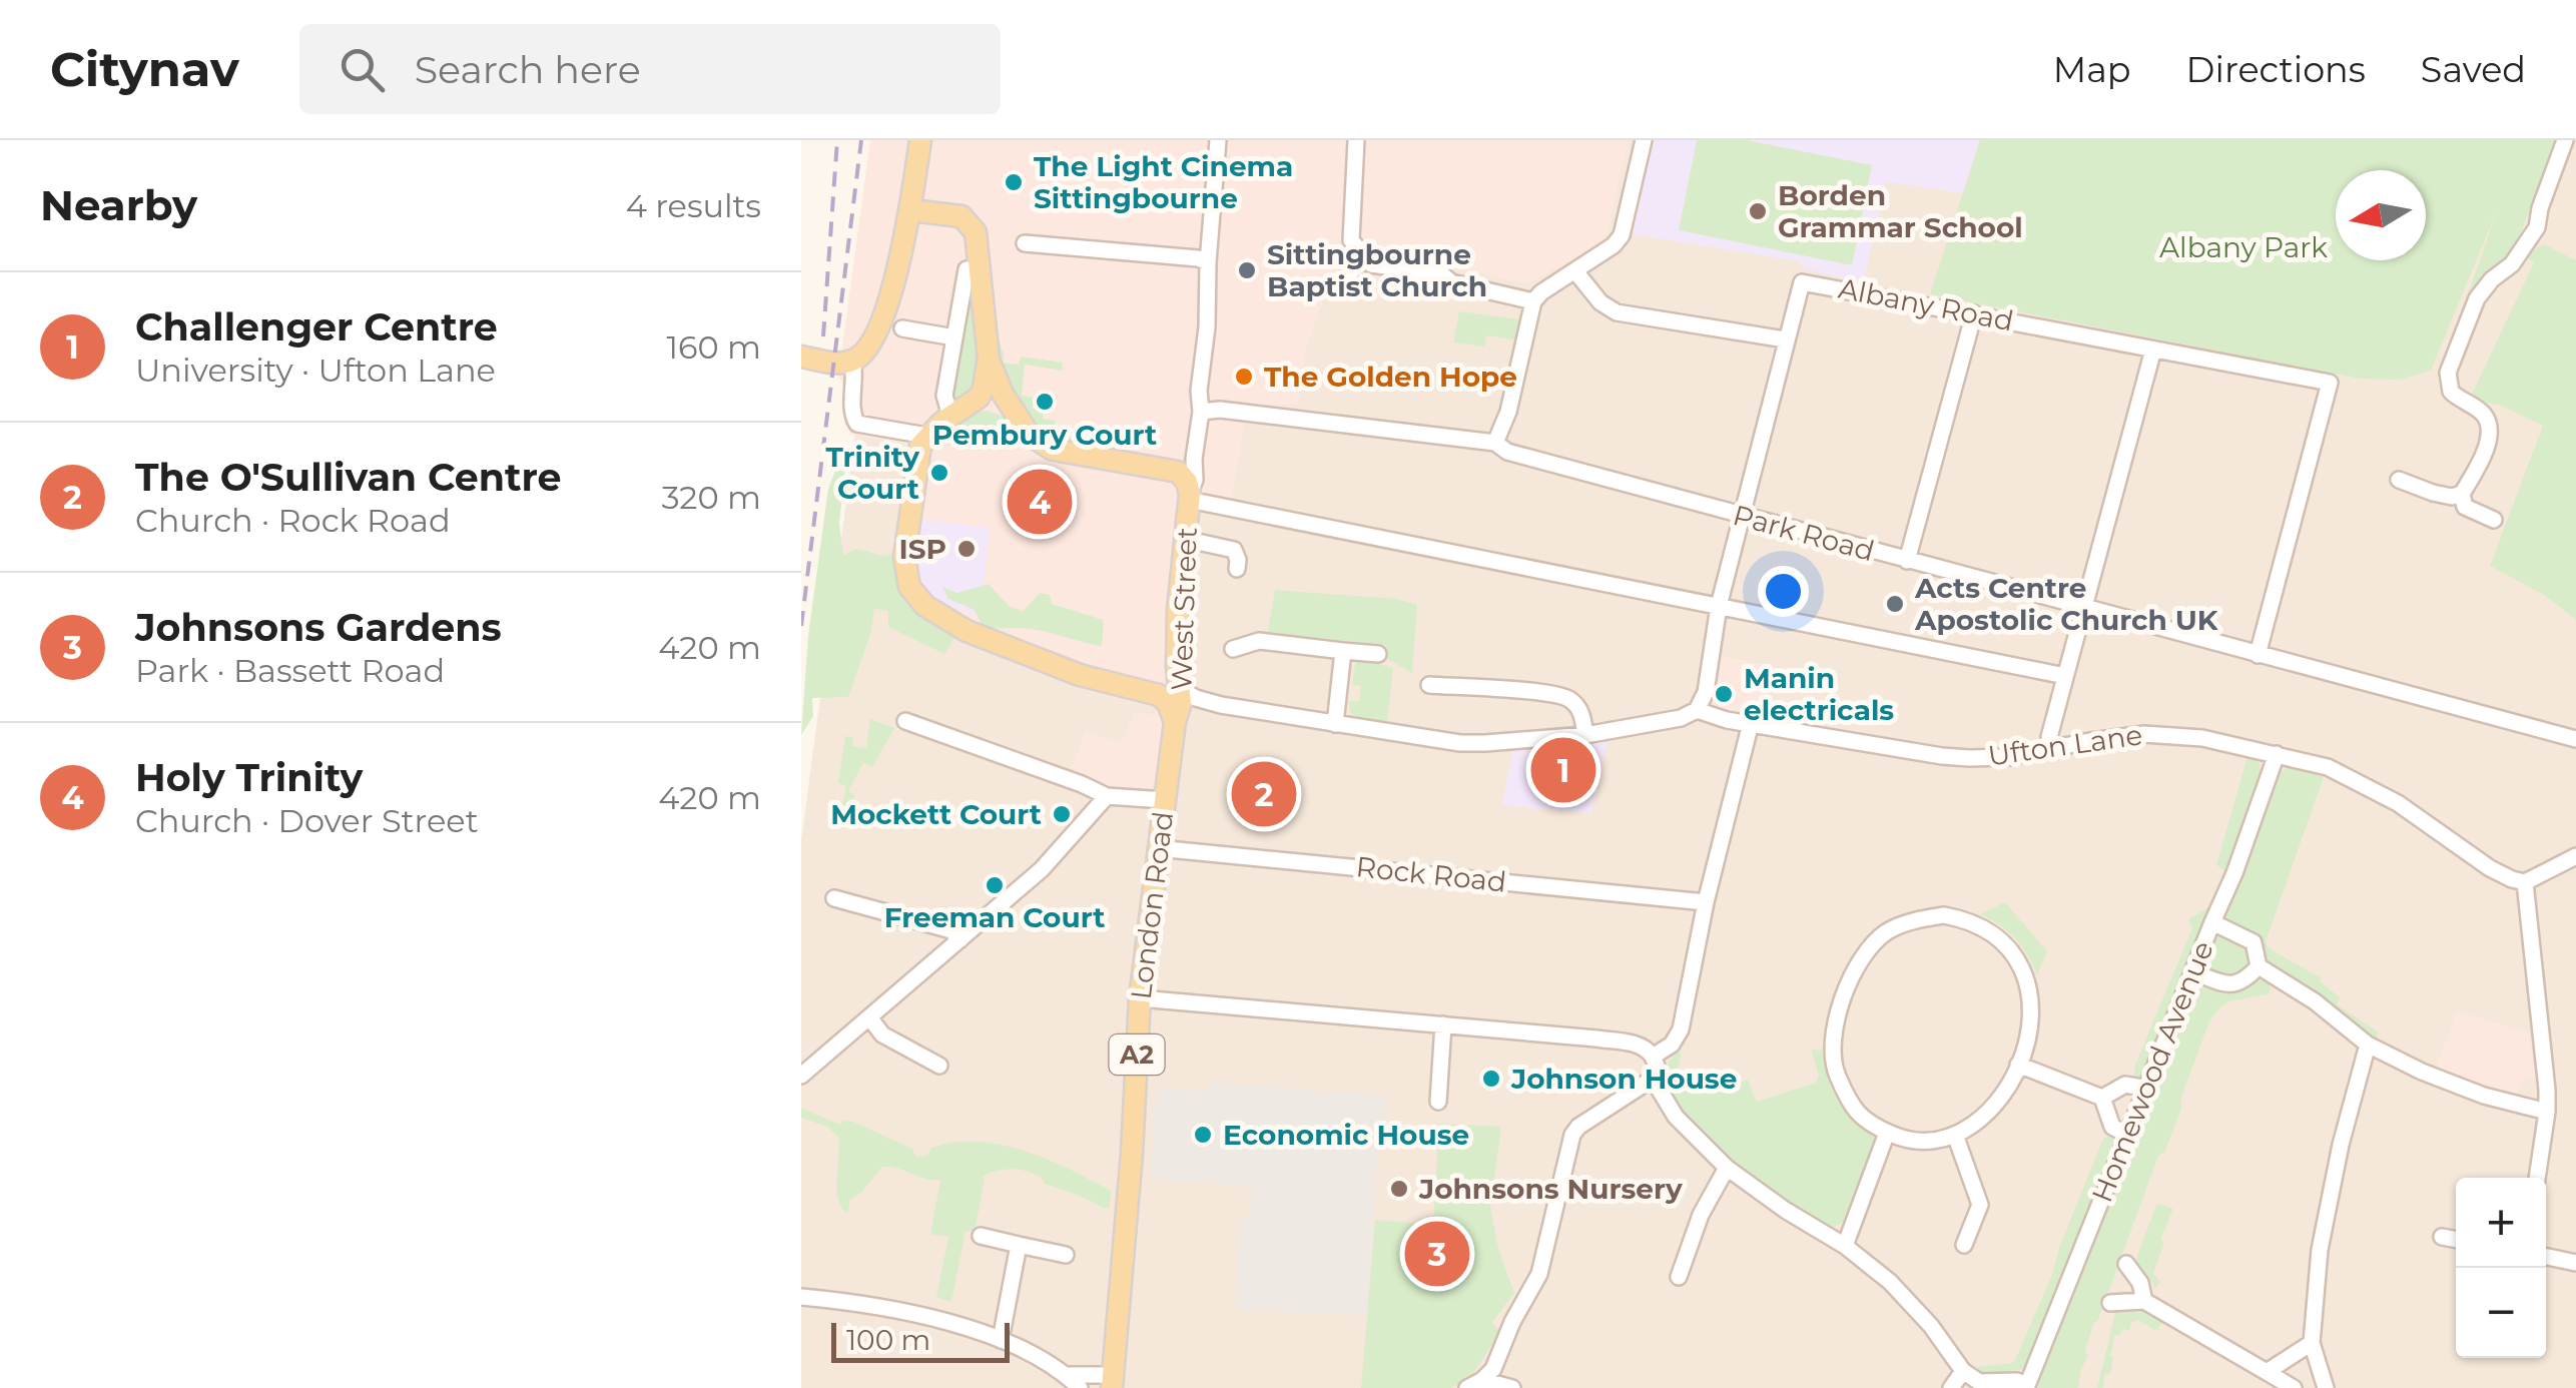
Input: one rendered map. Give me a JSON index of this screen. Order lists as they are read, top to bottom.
{
  "streets": {
    "main road": ["West Street", "London Road", "A2"],
    "street": [
      "Albany Road",
      "Park Road",
      "Ufton Lane",
      "Rock Road",
      "Homewood Avenue"
    ]
  },
  "crossings": [
    ["Albany Road", "Park Road"],
    ["West Street", "Ufton Lane"],
    ["West Street", "London Road"],
    ["Ufton Lane", "Homewood Avenue"],
    ["Rock Road", "London Road"]
  ],
  "parks": ["Albany Park"],
  "places": [
    "The Light Cinema Sittingbourne",
    "Borden Grammar School",
    "Sittingbourne Baptist Church",
    "The Golden Hope",
    "Pembury Court",
    "Trinity Court",
    "ISP",
    "Acts Centre Apostolic Church UK",
    "Manin electricals",
    "Mockett Court",
    "Freeman Court",
    "Johnson House",
    "Economic House",
    "Johnsons Nursery"
  ],
  "scale_bar": "100 m",
  "north": "left",
  "page": {
    "header": "Citynav",
    "search": "Search here",
    "nav": ["Map", "Directions", "Saved"],
    "heading": ["Nearby", "4 results"],
    "list": [
      {
        "mark": "1",
        "name": "Challenger Centre",
        "note": "University · Ufton Lane",
        "value": "160 m"
      },
      {
        "mark": "2",
        "name": "The O'Sullivan Centre",
        "note": "Church · Rock Road",
        "value": "320 m"
      },
      {
        "mark": "3",
        "name": "Johnsons Gardens",
        "note": "Park · Bassett Road",
        "value": "420 m"
      },
      {
        "mark": "4",
        "name": "Holy Trinity",
        "note": "Church · Dover Street",
        "value": "420 m"
      }
    ],
    "pins": [
      "4",
      "1",
      "2",
      "3"
    ],
    "map_buttons": ["+", "−"],
    "scale": "100 m"
  }
}
